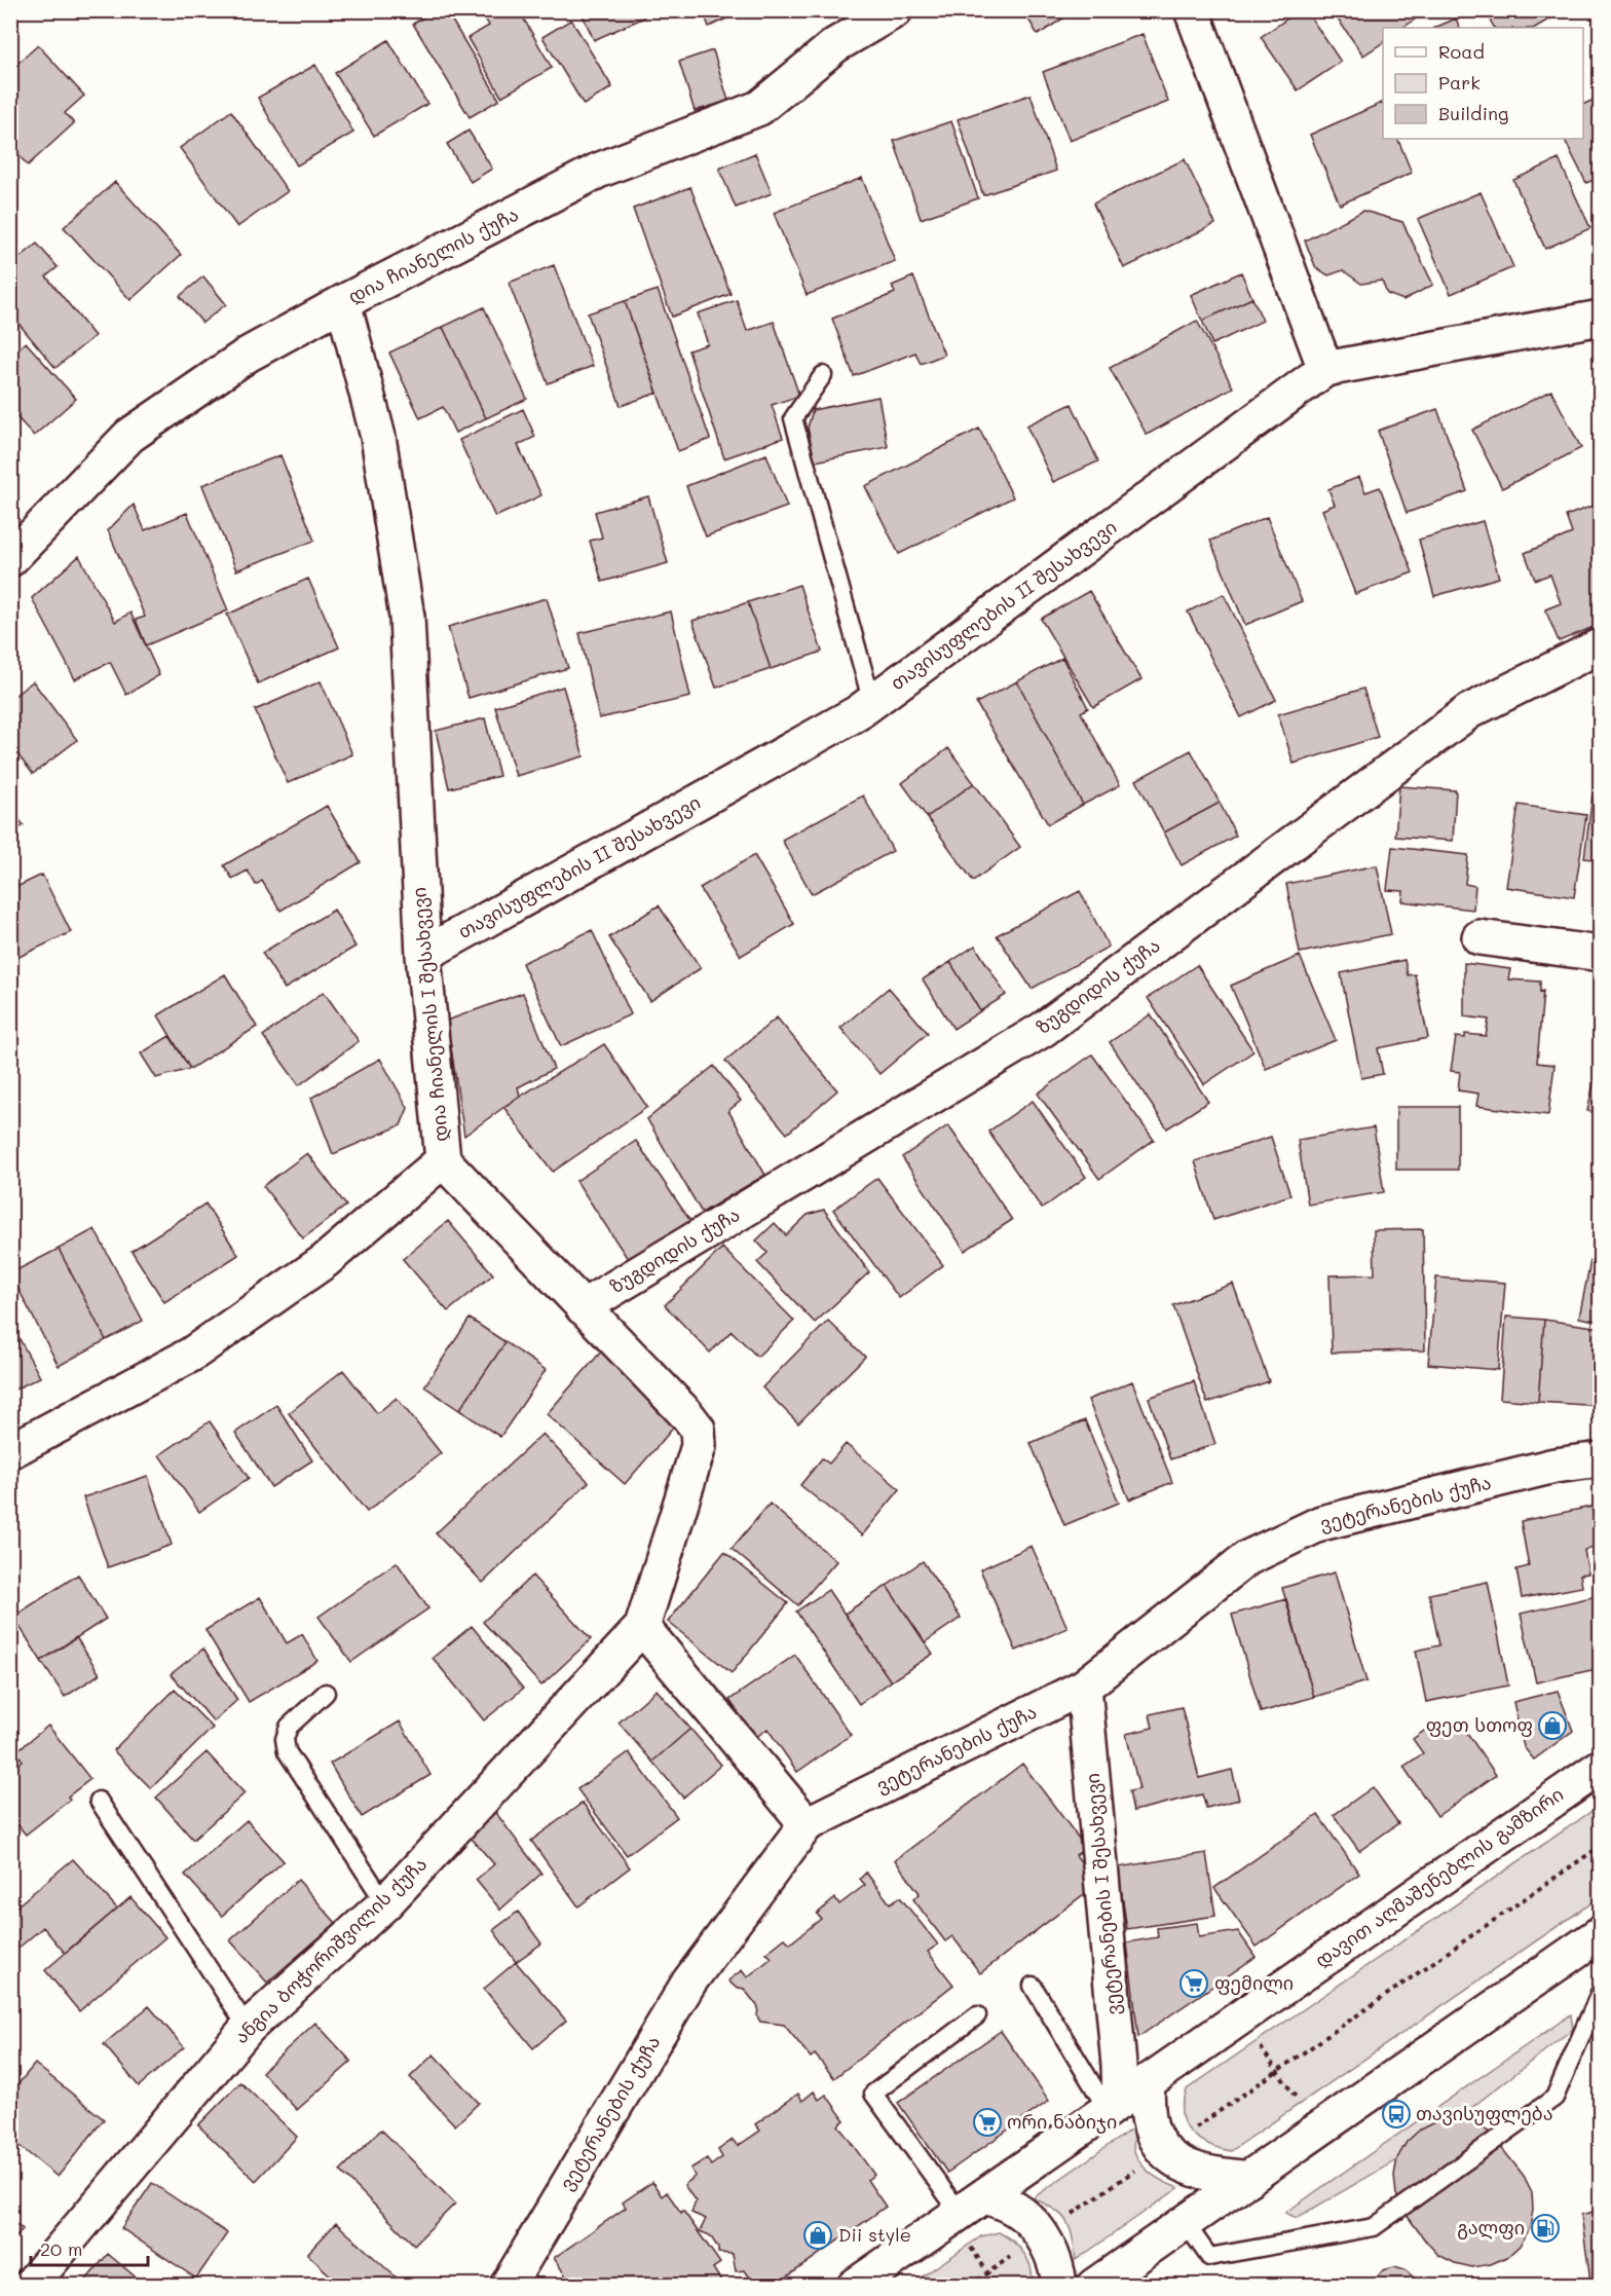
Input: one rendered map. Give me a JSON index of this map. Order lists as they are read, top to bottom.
{
  "streets": {
    "street": [
      "დია ჩიანელის ქუჩა",
      "თავისუფლების II შესახვევი",
      "ზუგდიდის ქუჩა",
      "დია ჩიანელის I შესახვევი",
      "ვეტერანების ქუჩა",
      "დავით აღმაშენებლის გამზირი",
      "ვეტერანების I შესახვევი",
      "ანგია ბოჭორიშვილის ქუჩა"
    ]
  },
  "crossings": [
    ["დია ჩიანელის ქუჩა", "დია ჩიანელის I შესახვევი"],
    ["თავისუფლების II შესახვევი", "დია ჩიანელის I შესახვევი"],
    ["ზუგდიდის ქუჩა", "დია ჩიანელის I შესახვევი"],
    ["დია ჩიანელის I შესახვევი", "ანგია ბოჭორიშვილის ქუჩა"],
    ["ვეტერანების ქუჩა", "ვეტერანების I შესახვევი"],
    ["დავით აღმაშენებლის გამზირი", "ვეტერანების I შესახვევი"]
  ],
  "places": {
    "shop": ["ფეთ სთოფ", "Dii style"],
    "supermarket": ["ფემილი", "ორი ნაბიჯი"],
    "bus stop": ["თავისუფლება"],
    "fuel station": ["გალფი"]
  },
  "legend": ["Road", "Park", "Building"],
  "scale_bar": "20 m"
}
